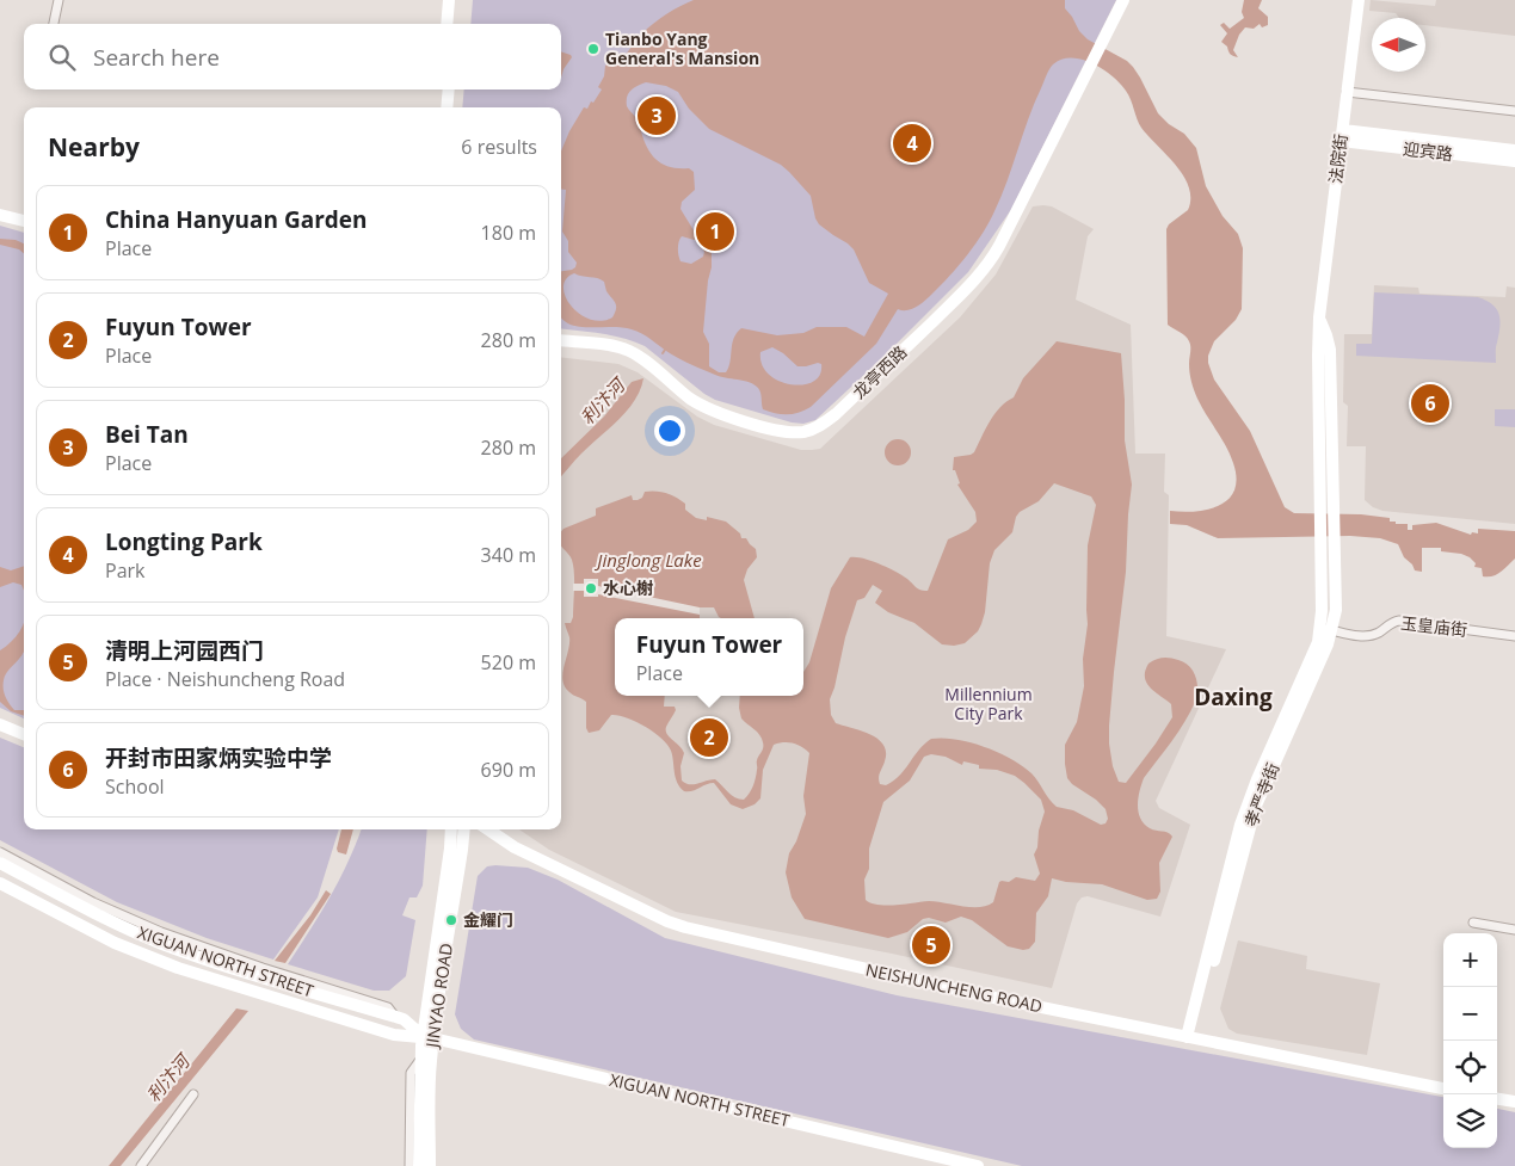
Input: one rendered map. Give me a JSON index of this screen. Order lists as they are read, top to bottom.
{
  "streets": {
    "street": [
      "迎宾路",
      "法院街",
      "龙亭西路",
      "玉皇庙街",
      "孝严寺街",
      "XIGUAN NORTH STREET",
      "NEISHUNCHENG ROAD",
      "JINYAO ROAD"
    ]
  },
  "crossings": [
    ["迎宾路", "法院街"],
    ["法院街", "孝严寺街"],
    ["玉皇庙街", "孝严寺街"],
    ["孝严寺街", "NEISHUNCHENG ROAD"],
    ["XIGUAN NORTH STREET", "JINYAO ROAD"]
  ],
  "districts": ["Daxing"],
  "water": ["利汴河", "Jinglong Lake"],
  "parks": ["Millennium City Park"],
  "places": ["Tianbo Yang General's Mansion", "水心榭", "金耀门"],
  "north": "left",
  "page": {
    "search": "Search here",
    "pins": [
      "3",
      "4",
      "1",
      "6",
      "2",
      "5"
    ],
    "heading": ["Nearby", "6 results"],
    "list": [
      {
        "mark": "1",
        "name": "China Hanyuan Garden",
        "note": "Place",
        "value": "180 m"
      },
      {
        "mark": "2",
        "name": "Fuyun Tower",
        "note": "Place",
        "value": "280 m"
      },
      {
        "mark": "3",
        "name": "Bei Tan",
        "note": "Place",
        "value": "280 m"
      },
      {
        "mark": "4",
        "name": "Longting Park",
        "note": "Park",
        "value": "340 m"
      },
      {
        "mark": "5",
        "name": "清明上河园西门",
        "note": "Place · Neishuncheng Road",
        "value": "520 m"
      },
      {
        "mark": "6",
        "name": "开封市田家炳实验中学",
        "note": "School",
        "value": "690 m"
      }
    ],
    "popup": ["Fuyun Tower", "Place"],
    "map_buttons": ["+", "−"]
  }
}
